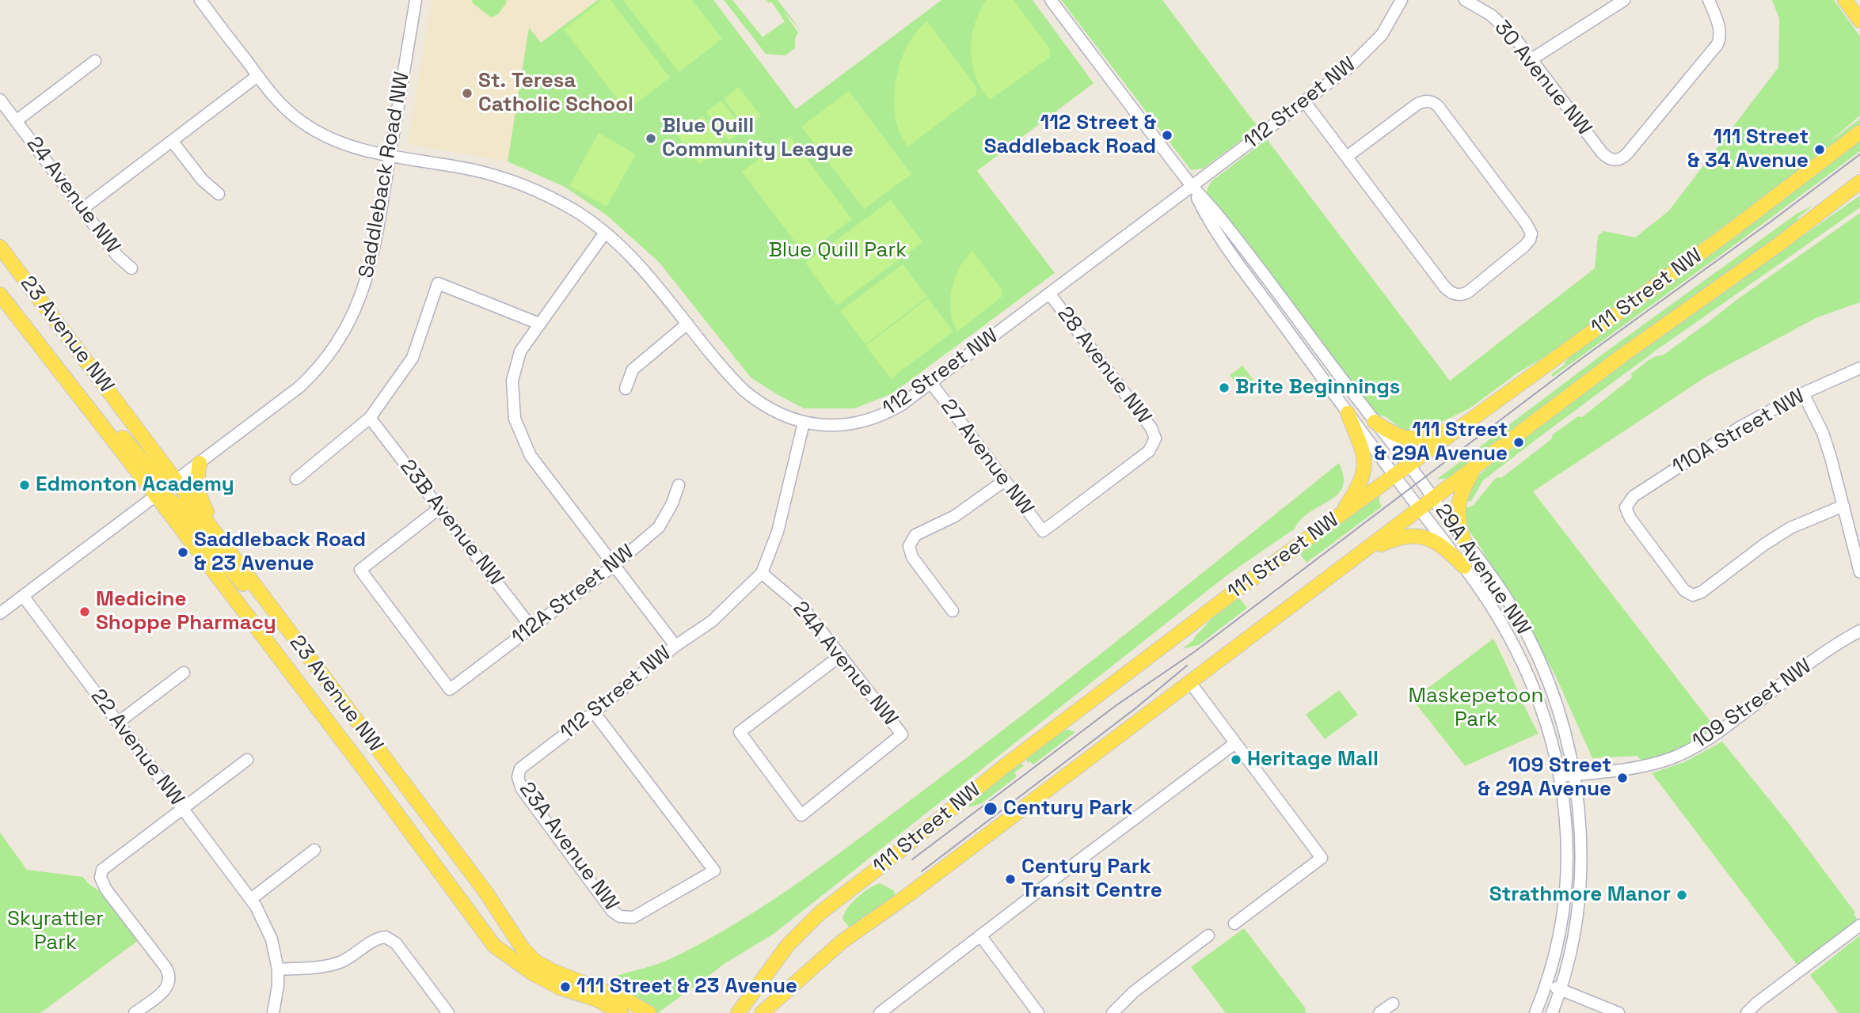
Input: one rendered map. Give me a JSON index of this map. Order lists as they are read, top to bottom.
{
  "streets": {
    "main road": ["111 Street NW", "23 Avenue NW"],
    "street": [
      "30 Avenue NW",
      "112 Street NW",
      "Saddleback Road NW",
      "24 Avenue NW",
      "28 Avenue NW",
      "110A Street NW",
      "27 Avenue NW",
      "23B Avenue NW",
      "29A Avenue NW",
      "112A Street NW",
      "24A Avenue NW",
      "109 Street NW",
      "22 Avenue NW",
      "23A Avenue NW"
    ]
  },
  "crossings": [
    ["112 Street NW", "28 Avenue NW"],
    ["112 Street NW", "27 Avenue NW"],
    ["112 Street NW", "24A Avenue NW"],
    ["112 Street NW", "23A Avenue NW"],
    ["Saddleback Road NW", "23 Avenue NW"],
    ["Saddleback Road NW", "22 Avenue NW"],
    ["111 Street NW", "29A Avenue NW"],
    ["28 Avenue NW", "27 Avenue NW"],
    ["23B Avenue NW", "112A Street NW"],
    ["29A Avenue NW", "109 Street NW"]
  ],
  "parks": ["Blue Quill Park", "Maskepetoon Park", "Skyrattler Park"],
  "places": [
    "St. Teresa Catholic School",
    "112 Street & Saddleback Road",
    "Blue Quill Community League",
    "111 Street & 34 Avenue",
    "Brite Beginnings",
    "111 Street & 29A Avenue",
    "Edmonton Academy",
    "Saddleback Road & 23 Avenue",
    "Medicine Shoppe Pharmacy",
    "Heritage Mall",
    "109 Street & 29A Avenue",
    "Century Park",
    "Century Park Transit Centre",
    "Strathmore Manor",
    "111 Street & 23 Avenue"
  ]
}
